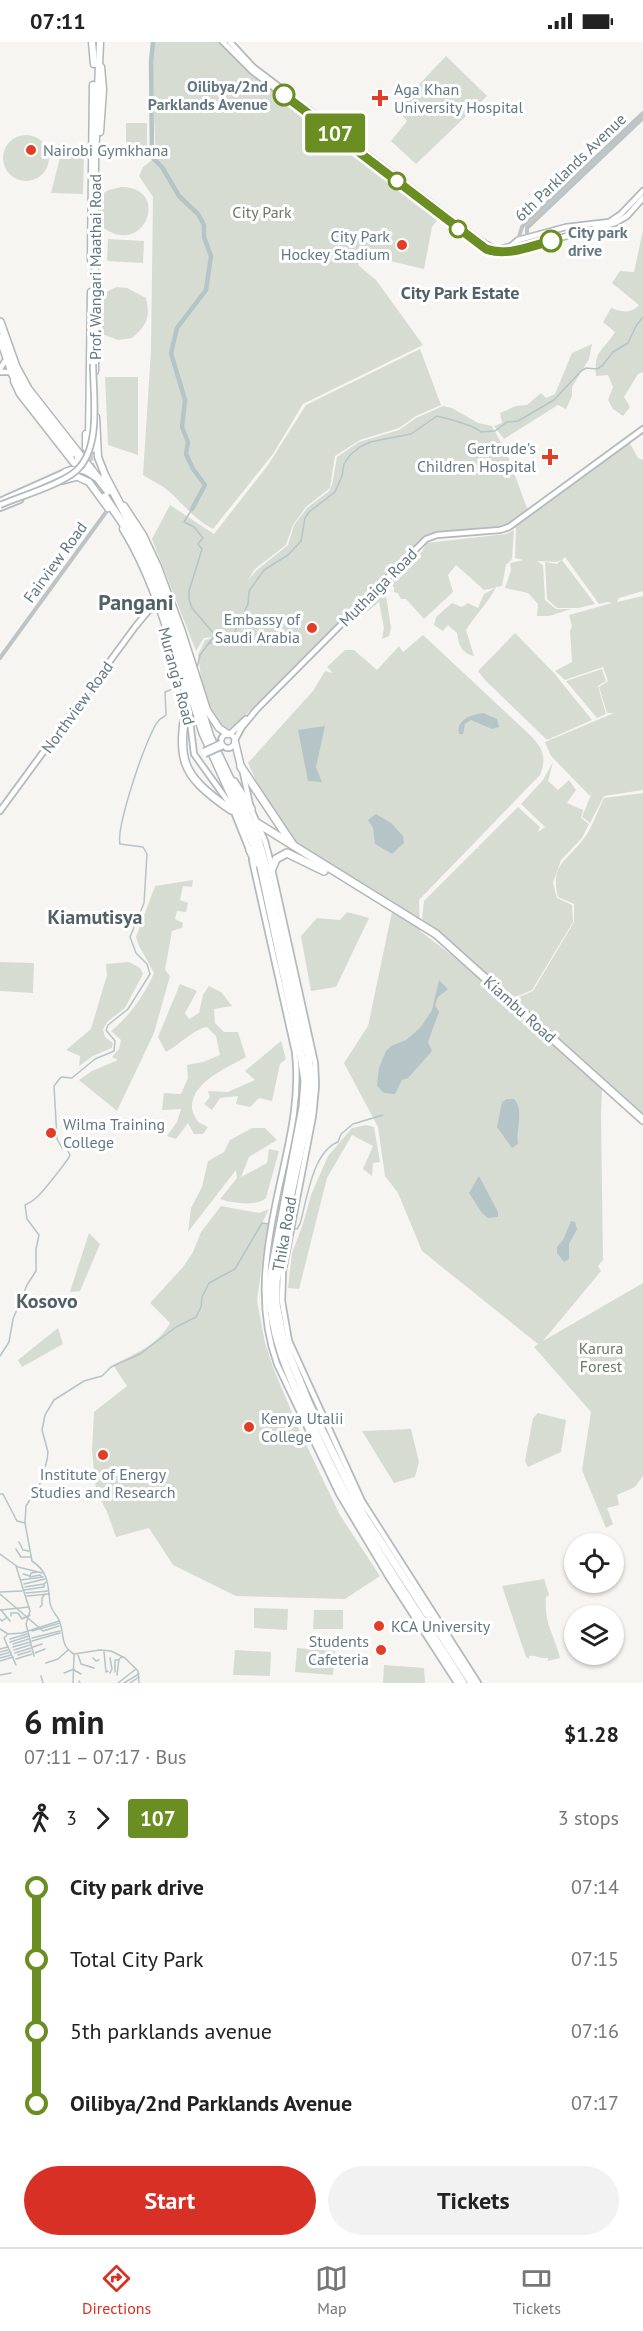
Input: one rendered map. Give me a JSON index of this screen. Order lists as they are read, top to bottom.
{
  "streets": {
    "highway": [
      "Prof. Wangari Maathai Road",
      "Murang'a Road",
      "Kiambu Road",
      "Thika Road"
    ],
    "main road": ["Muthaiga Road", "Northview Road"],
    "street": ["6th Parklands Avenue", "Fairview Road"]
  },
  "crossings": [
    ["Prof. Wangari Maathai Road", "Murang'a Road"],
    ["Fairview Road", "Murang'a Road"],
    ["Murang'a Road", "Northview Road"],
    ["Murang'a Road", "Thika Road"],
    ["Kiambu Road", "Thika Road"]
  ],
  "districts": [
    "City Park Estate",
    "Pangani",
    "Kiamutisya",
    "Kosovo"
  ],
  "parks": ["City Park", "Karura Forest"],
  "places": {
    "other": [
      "Oilibya/2nd Parklands Avenue",
      "Nairobi Gymkhana",
      "City park drive",
      "City Park Hockey Stadium",
      "Embassy of Saudi Arabia",
      "Wilma Training College",
      "Kenya Utalii College",
      "Institute of Energy Studies and Research",
      "KCA University",
      "Students Cafeteria"
    ],
    "health": ["Aga Khan University Hospital", "Gertrude's Children Hospital"]
  },
  "lines": ["bus line 107"],
  "page": {
    "status": "07:11",
    "on_map": "107",
    "heading": ["6 min", "07:11 – 07:17 · Bus", "$1.28"],
    "legs": ["3", "107", "3 stops"],
    "list": [
      {
        "name": "City park drive",
        "value": "07:14"
      },
      {
        "name": "Total City Park",
        "value": "07:15"
      },
      {
        "name": "5th parklands avenue",
        "value": "07:16"
      },
      {
        "name": "Oilibya/2nd Parklands Avenue",
        "value": "07:17"
      }
    ],
    "buttons": ["Start", "Tickets"],
    "tabs": ["Directions", "Map", "Tickets"]
  }
}
